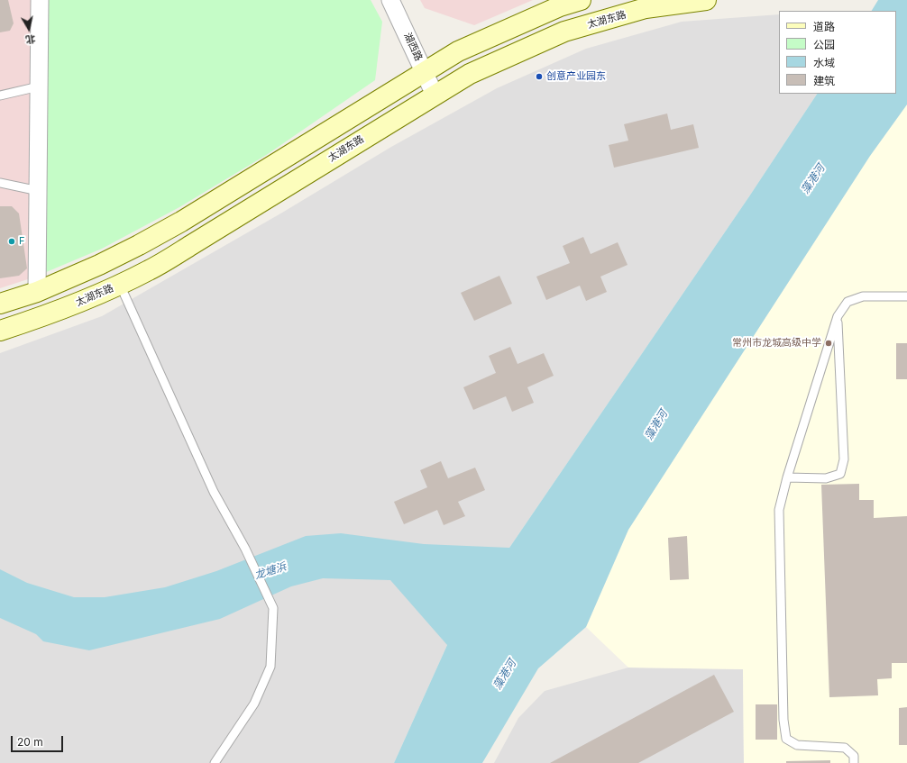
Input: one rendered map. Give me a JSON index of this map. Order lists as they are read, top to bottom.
{
  "streets": {
    "main road": ["太湖东路"],
    "street": ["湖西路"]
  },
  "crossings": [
    ["太湖东路", "湖西路"]
  ],
  "water": ["藻港河", "龙塘浜"],
  "places": ["创意产业园东", "F", "常州市龙城高级中学"],
  "legend": [
    "道路",
    "公园",
    "水域",
    "建筑"
  ],
  "scale_bar": "20 m",
  "north": "bottom"
}
